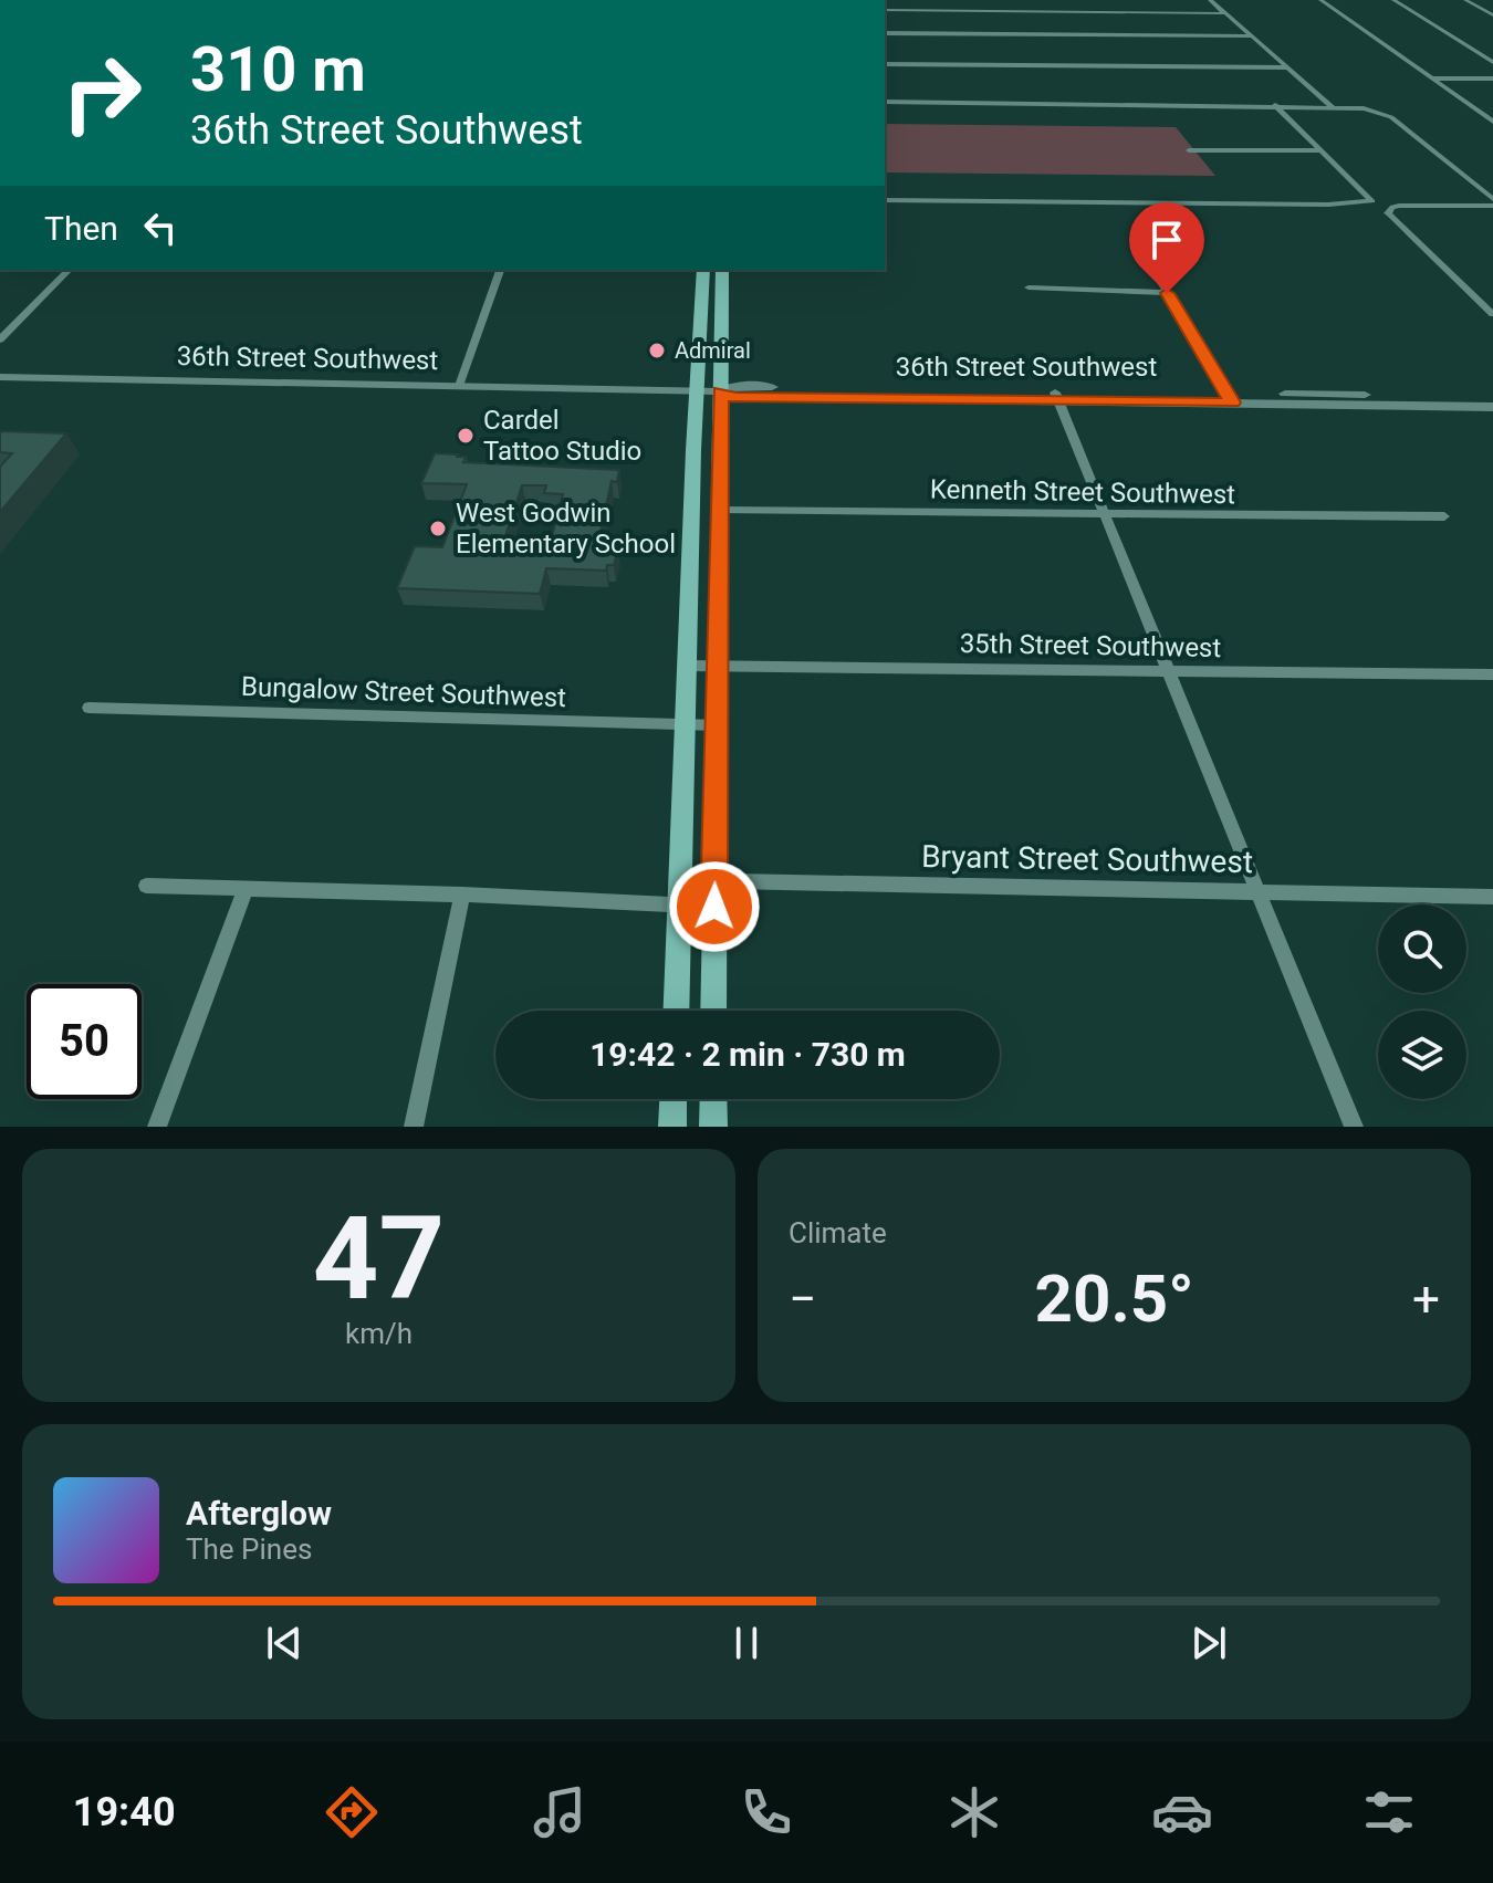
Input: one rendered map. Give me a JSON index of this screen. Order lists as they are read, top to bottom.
{
  "streets": {
    "street": [
      "36th Street Southwest",
      "Kenneth Street Southwest",
      "35th Street Southwest",
      "Bungalow Street Southwest",
      "Bryant Street Southwest"
    ]
  },
  "places": ["Admiral", "Cardel Tattoo Studio", "West Godwin Elementary School"],
  "page": {
    "turn": ["310 m", "36th Street Southwest"],
    "then": "Then",
    "limit": "50",
    "trip": "19:42 · 2 min · 730 m",
    "tile": [
      ["47", "km/h"],
      "Climate"
    ],
    "heat": ["−", "20.5°", "+"],
    "song": ["Afterglow", "The Pines"],
    "tabs": "19:40"
  }
}
